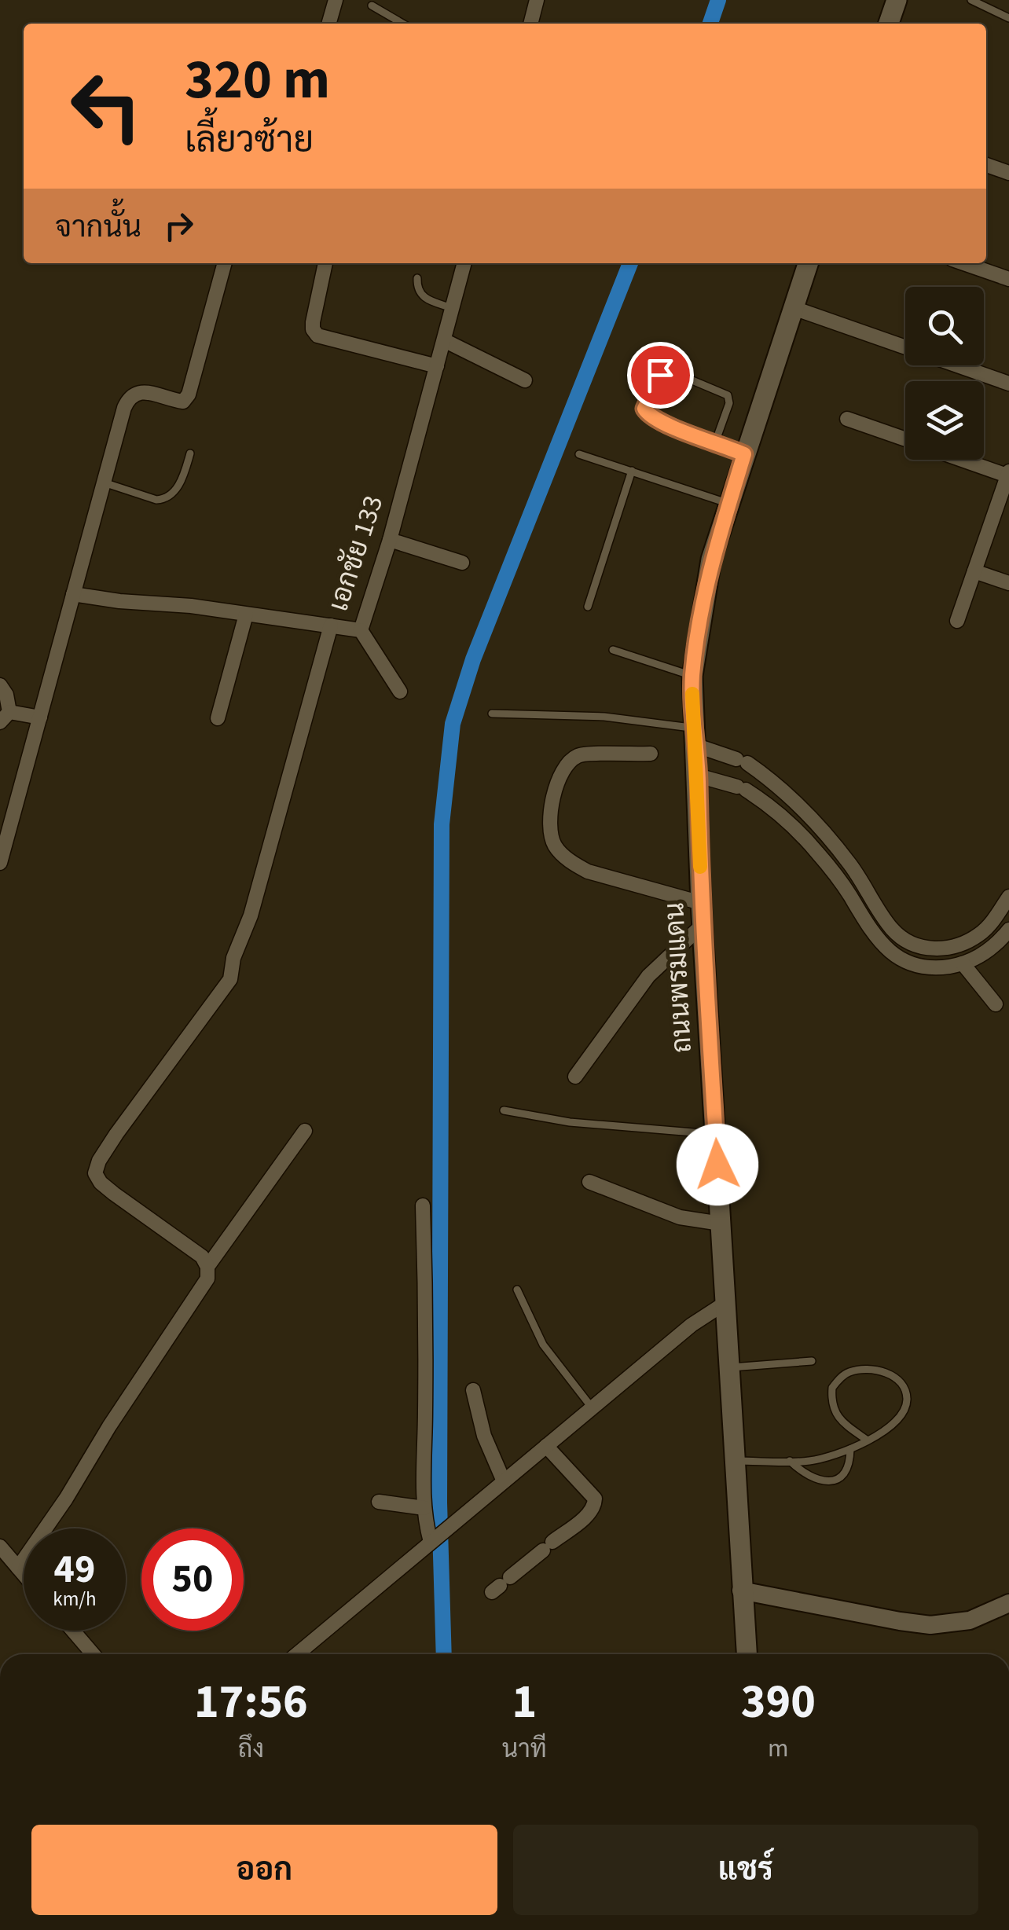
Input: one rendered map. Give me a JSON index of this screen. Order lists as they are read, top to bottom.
{
  "streets": {
    "main road": ["ถนนพรมแดน"],
    "street": ["เอกชัย 133"]
  },
  "page": {
    "turn": ["320 m", "เลี้ยวซ้าย"],
    "then": "จากนั้น",
    "speed": "49 km/h",
    "limit": "50",
    "eta": [
      "17:56",
      "ถึง",
      "1",
      "นาที",
      "390",
      "m"
    ],
    "buttons": ["ออก", "แชร์"]
  }
}
